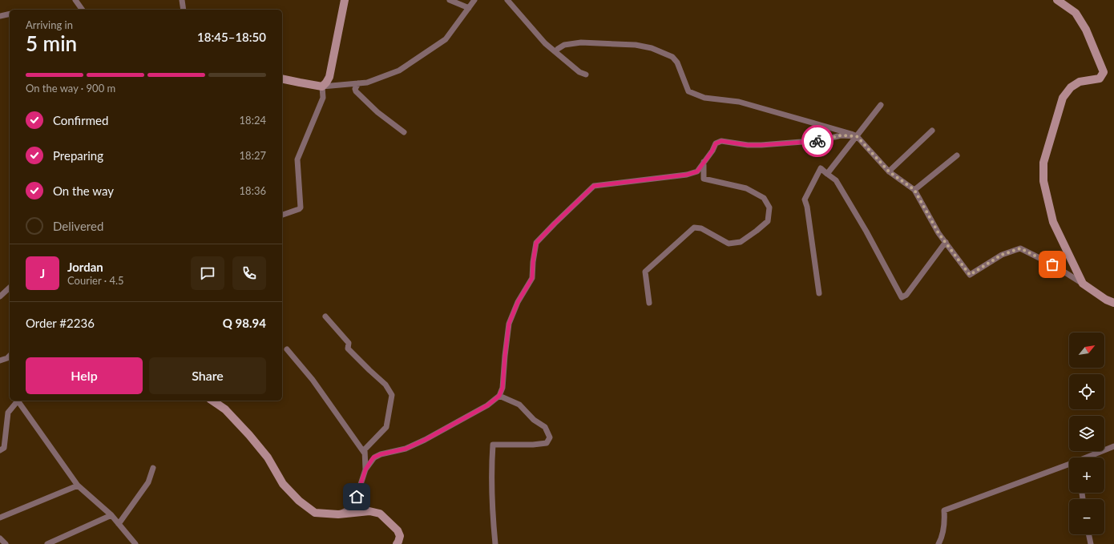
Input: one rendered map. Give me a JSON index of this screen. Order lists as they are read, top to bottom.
{
  "north": "top right",
  "page": {
    "heading": ["5 min", "Arriving in", "18:45–18:50"],
    "panel": [
      "Jordan",
      "Courier · 4.5",
      "Order #2236",
      "Q 98.94"
    ],
    "bar": "On the way · 900 m",
    "list": [
      ["Confirmed", "18:24"],
      ["Preparing", "18:27"],
      ["On the way", "18:36"],
      "Delivered"
    ],
    "round": "J",
    "map_buttons": ["+", "−"],
    "buttons": ["Help", "Share"]
  }
}
